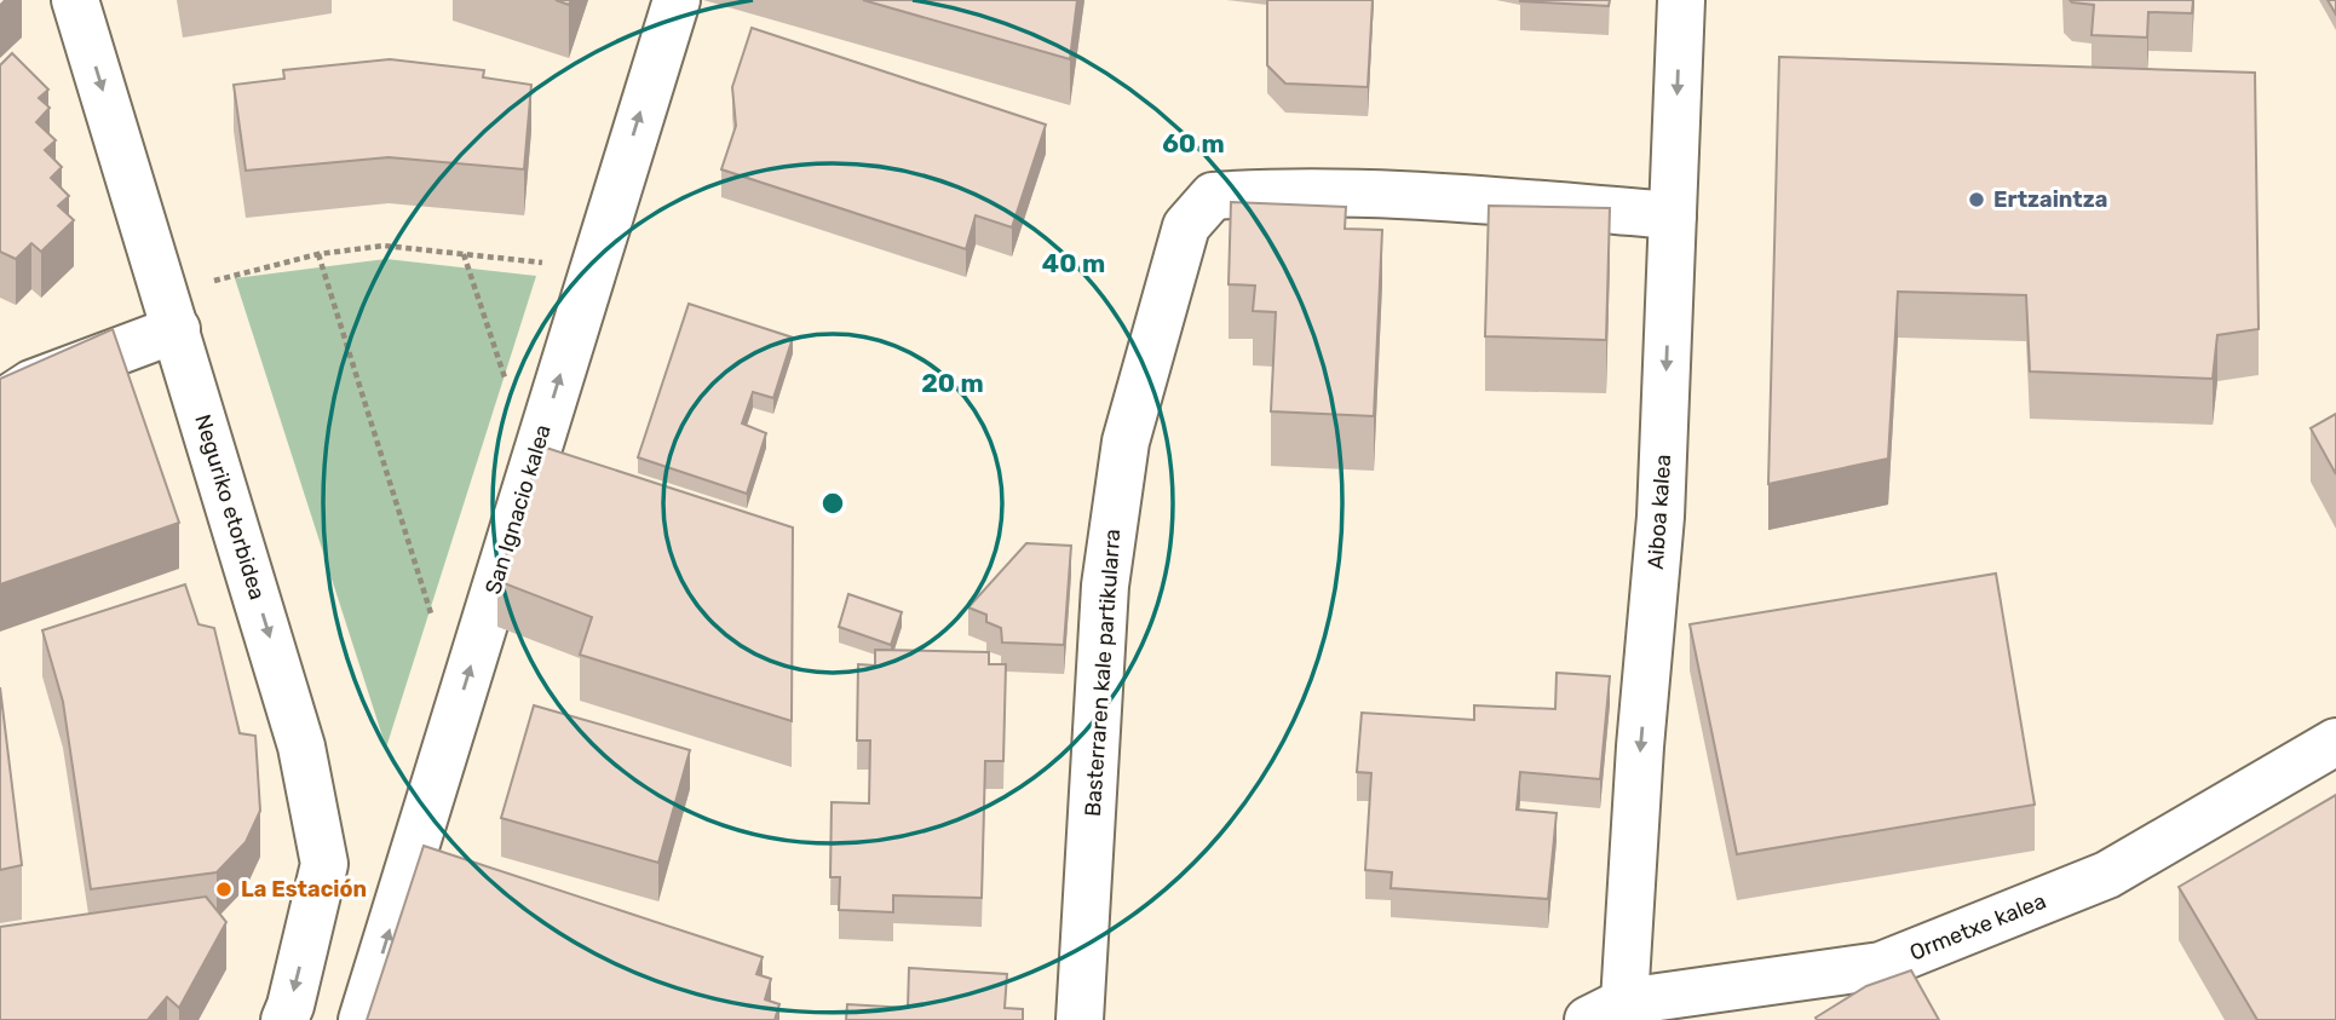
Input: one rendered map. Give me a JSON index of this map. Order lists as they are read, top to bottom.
{
  "streets": {
    "street": [
      "Neguriko etorbidea",
      "San Ignacio kalea",
      "Aiboa kalea",
      "Basterraren kale partikularra",
      "Ormetxe kalea"
    ]
  },
  "crossings": [
    ["Aiboa kalea", "Basterraren kale partikularra"],
    ["Aiboa kalea", "Ormetxe kalea"]
  ],
  "one_way": ["Neguriko etorbidea", "San Ignacio kalea", "Aiboa kalea"],
  "places": ["Ertzaintza", "La Estación"],
  "rings": ["60 m", "40 m", "20 m"]
}
